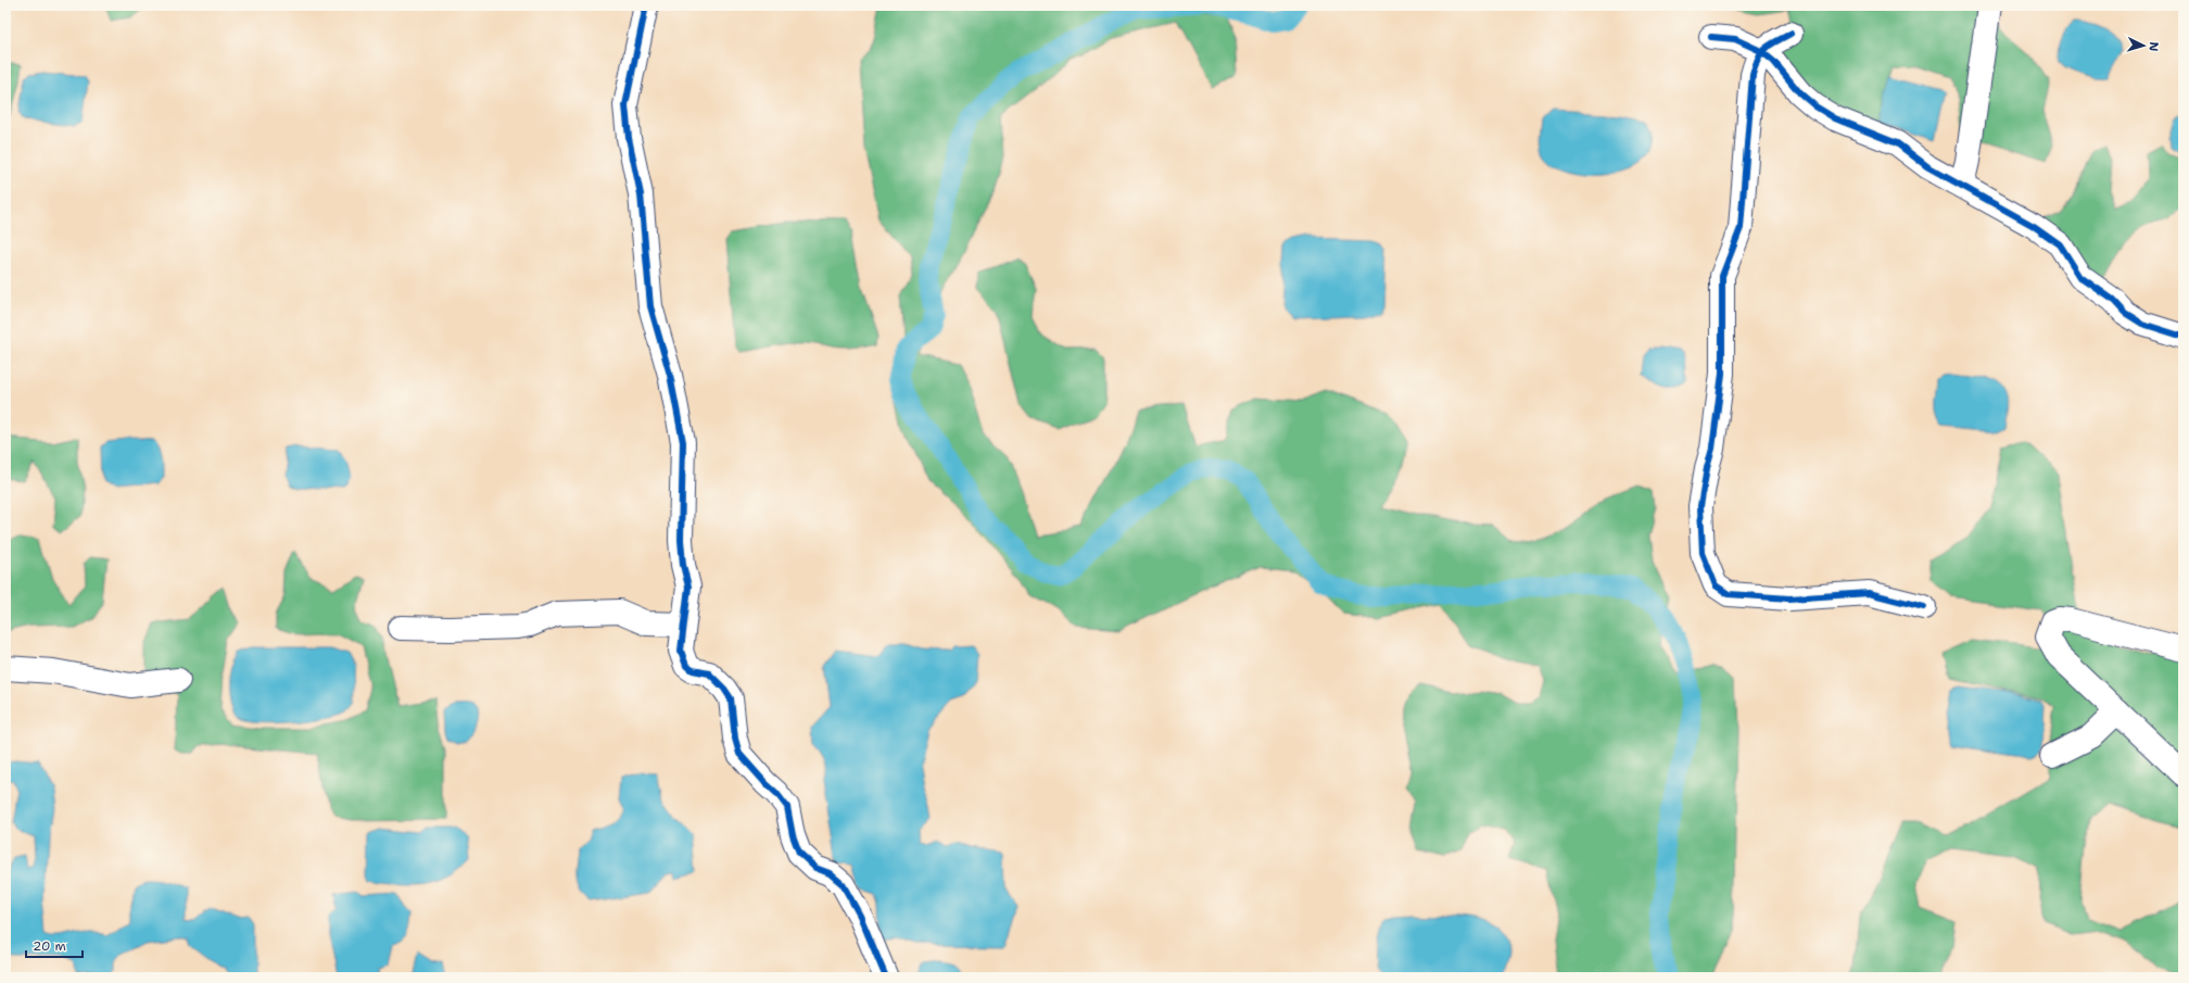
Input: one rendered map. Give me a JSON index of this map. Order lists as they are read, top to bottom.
{
  "scale_bar": "20 m",
  "north": "right"
}
